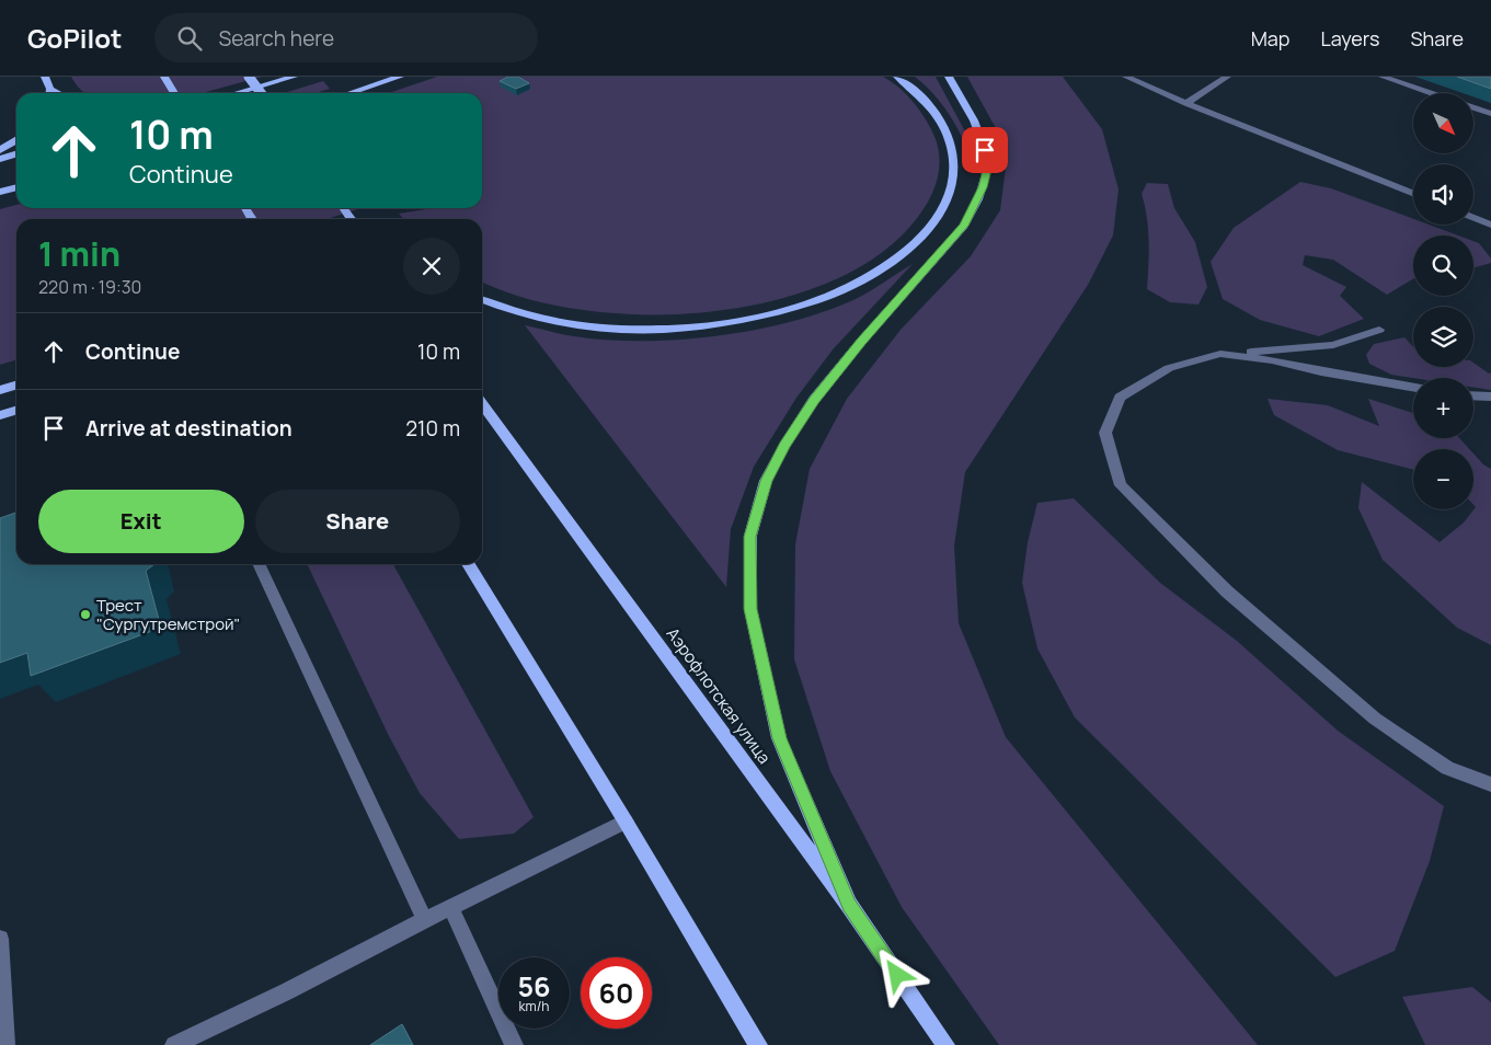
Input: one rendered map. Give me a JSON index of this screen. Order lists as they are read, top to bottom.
{
  "streets": {
    "main road": ["Аэрофлотская улица"]
  },
  "places": ["Трест \"Сургутремстрой\""],
  "north": "bottom right",
  "page": {
    "header": "GoPilot",
    "search": "Search here",
    "nav": ["Map", "Layers", "Share"],
    "map_buttons": ["+", "−"],
    "turn": ["10 m", "Continue"],
    "heading": ["1 min", "220 m · 19:30"],
    "list": [
      {
        "name": "Continue",
        "value": "10 m"
      },
      {
        "name": "Arrive at destination",
        "value": "210 m"
      }
    ],
    "buttons": ["Exit", "Share"],
    "speed": "56 km/h",
    "limit": "60"
  }
}
